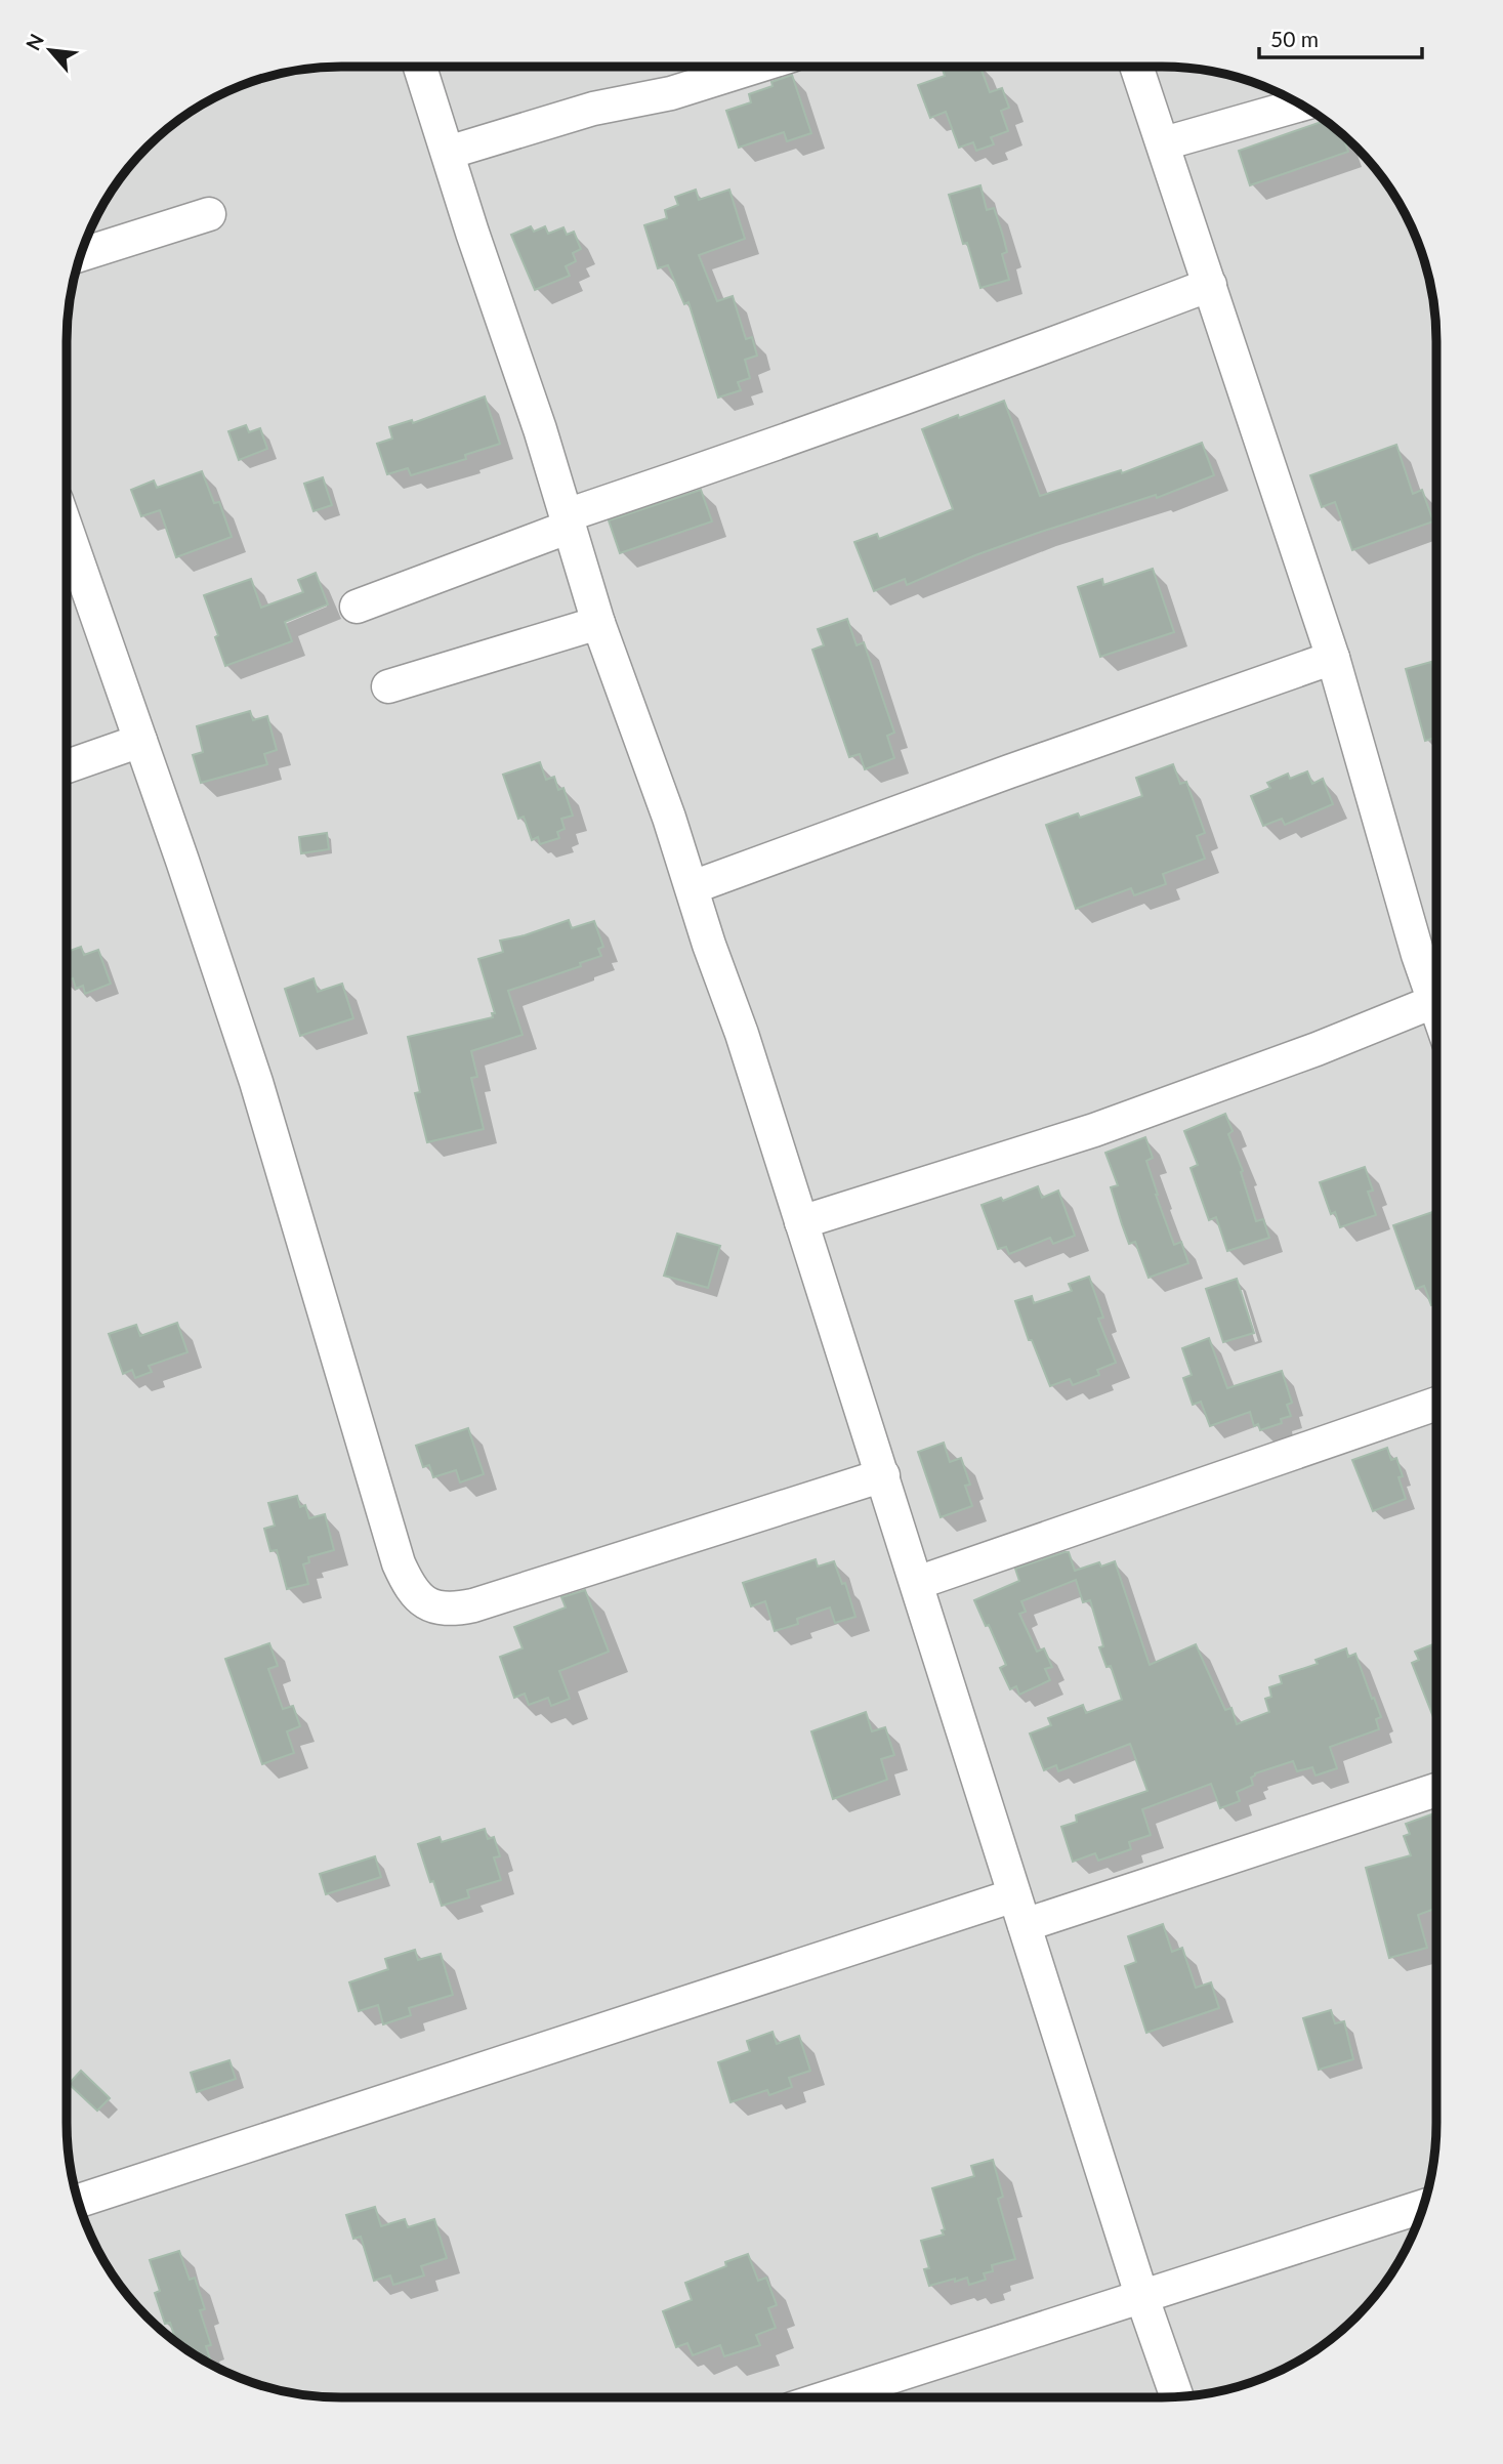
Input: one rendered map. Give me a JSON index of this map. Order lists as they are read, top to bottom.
{
  "scale_bar": "50 m",
  "north": "top left"
}
